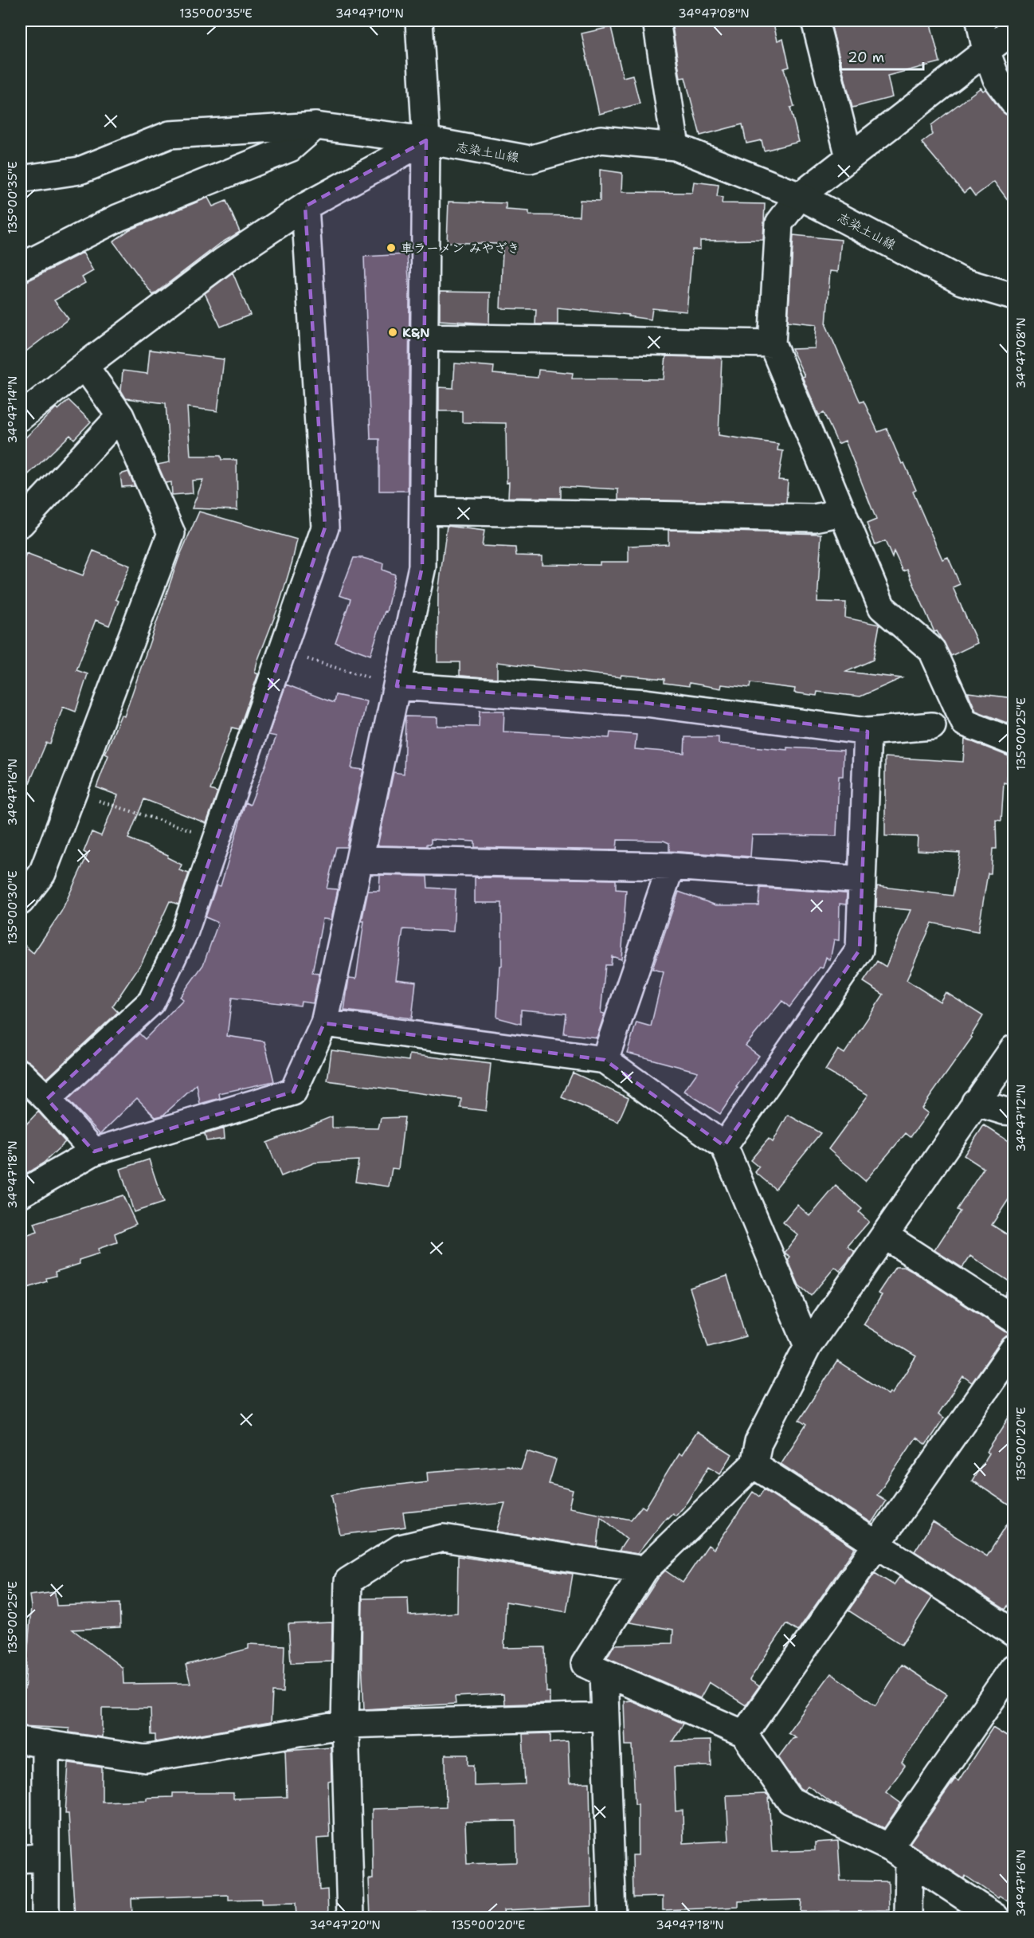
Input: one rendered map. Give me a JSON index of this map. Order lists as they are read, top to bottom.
{
  "streets": {
    "street": ["志染土山線"]
  },
  "places": ["車ラーメン みやざき", "K&N"],
  "scale_bar": "20 m",
  "coordinates": [
    "135°00'35\"E",
    "34°47'10\"N",
    "34°47'08\"N",
    "34°47'14\"N",
    "135°00'25\"E",
    "34°47'16\"N",
    "135°00'30\"E",
    "34°47'12\"N",
    "34°47'18\"N",
    "135°00'20\"E",
    "34°47'20\"N"
  ]
}
